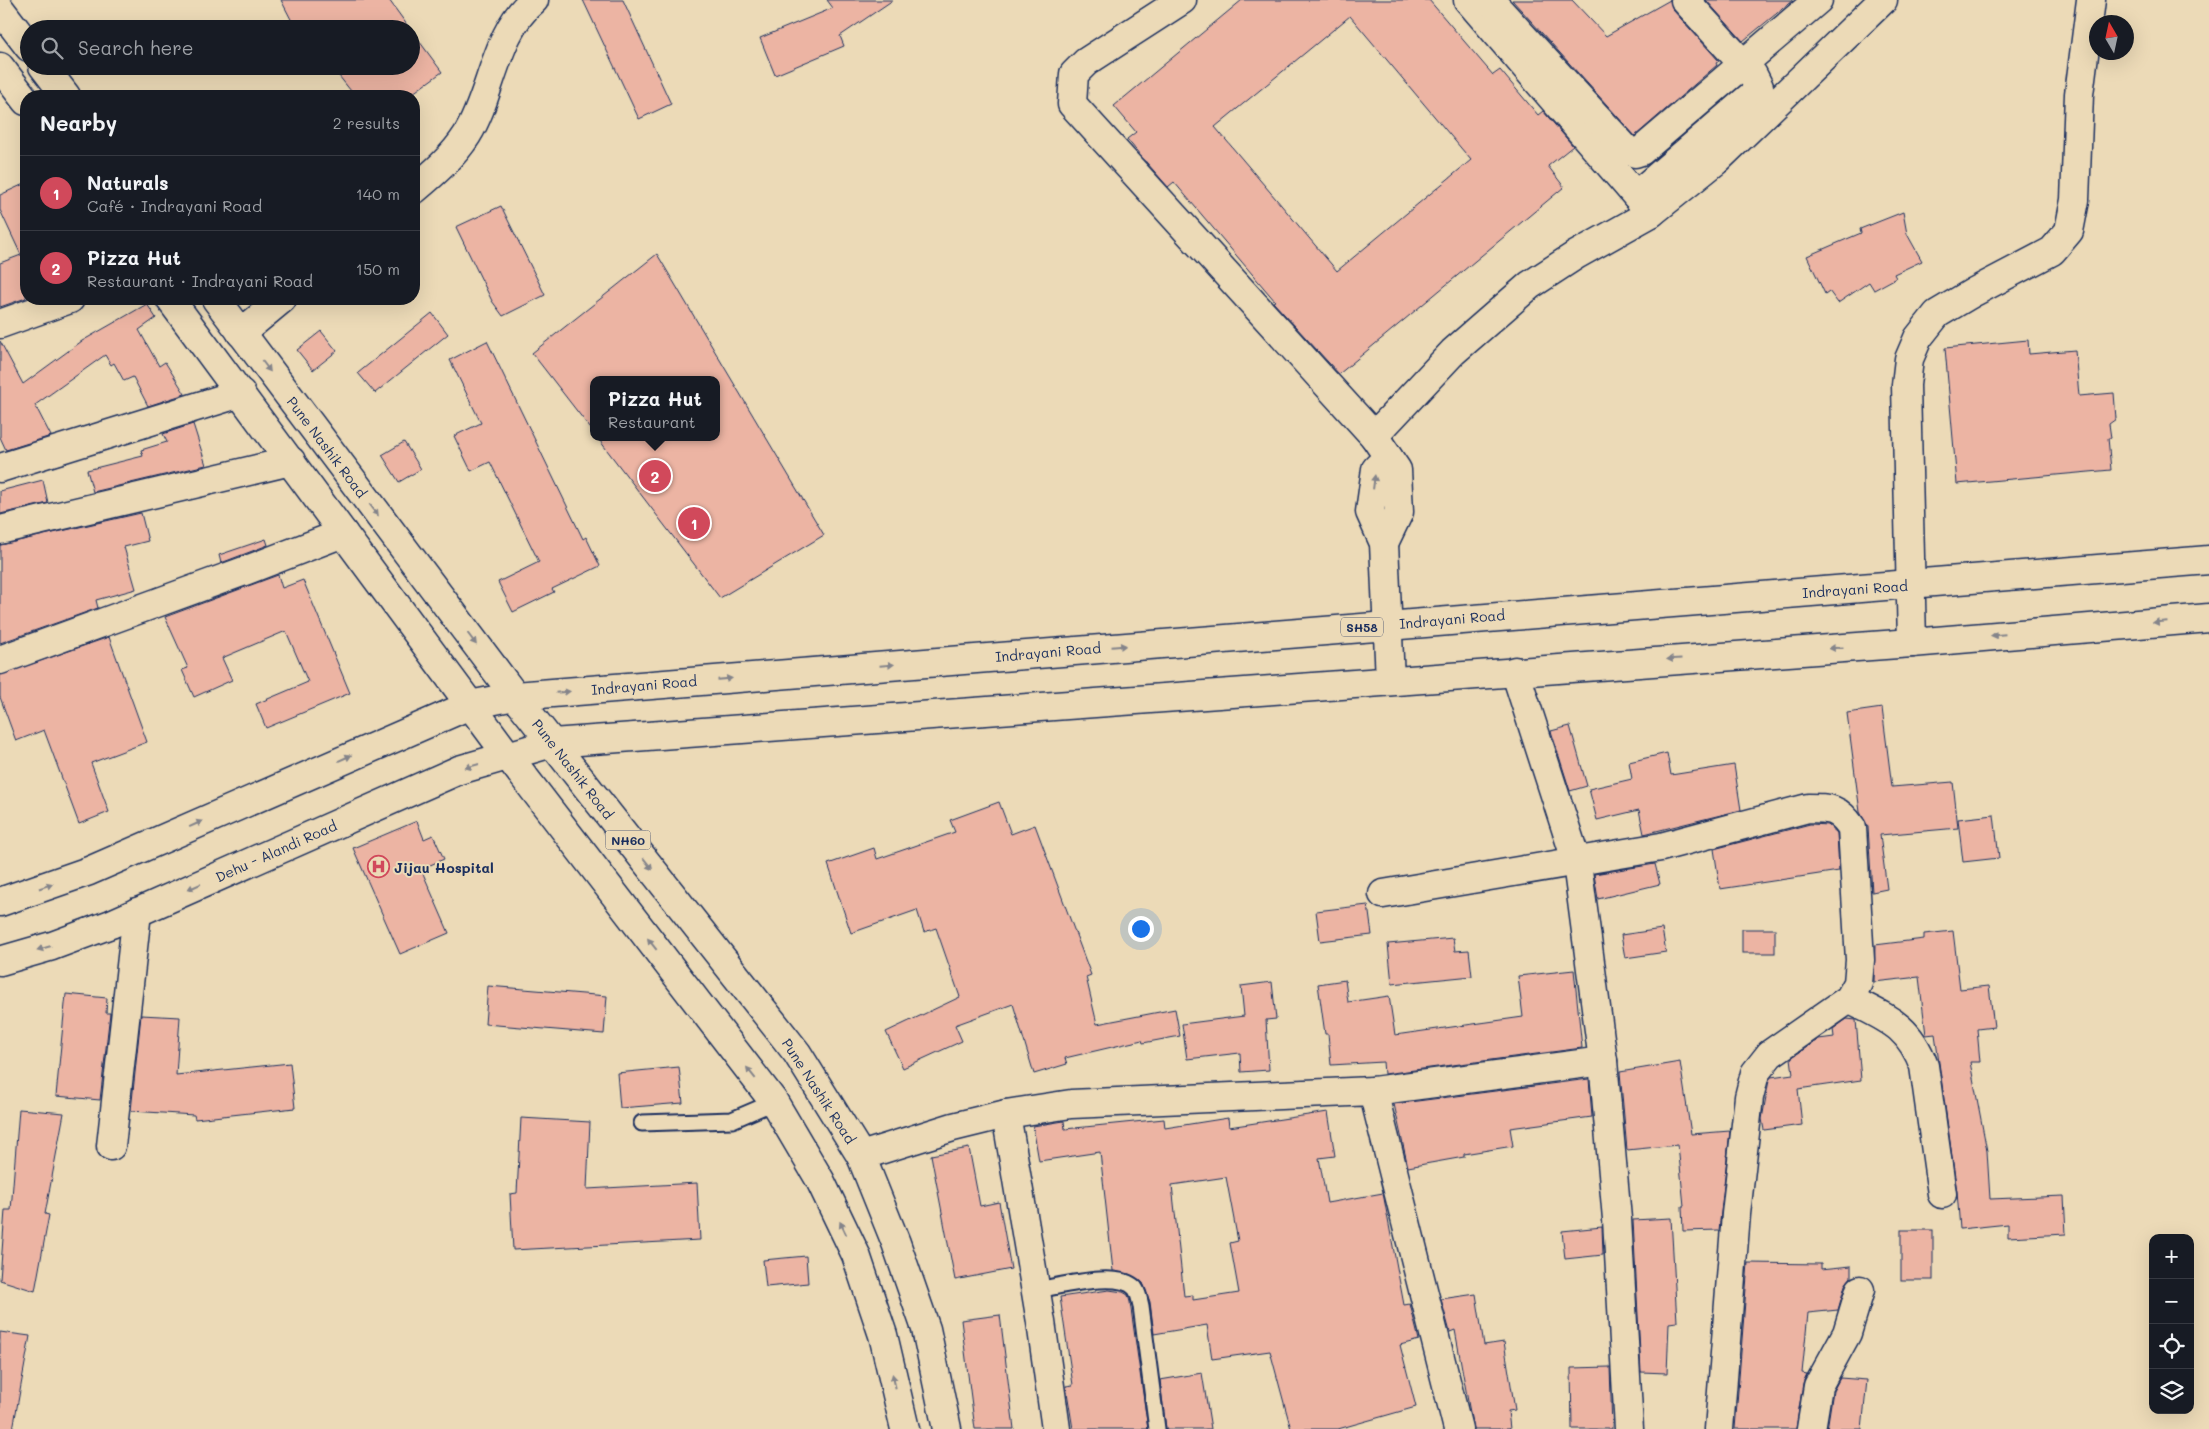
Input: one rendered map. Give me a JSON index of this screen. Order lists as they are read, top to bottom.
{
  "streets": {
    "main road": [
      "Pune Nashik Road",
      "Indrayani Road",
      "SH58",
      "NH60",
      "Dehu - Alandi Road"
    ]
  },
  "crossings": [
    ["Pune Nashik Road", "Indrayani Road"],
    ["Pune Nashik Road", "Dehu - Alandi Road"],
    ["NH60", "Dehu - Alandi Road"]
  ],
  "places": {
    "hospital": ["Jijau Hospital"]
  },
  "north": "top",
  "page": {
    "search": "Search here",
    "heading": ["Nearby", "2 results"],
    "list": [
      {
        "mark": "1",
        "name": "Naturals",
        "note": "Café · Indrayani Road",
        "value": "140 m"
      },
      {
        "mark": "2",
        "name": "Pizza Hut",
        "note": "Restaurant · Indrayani Road",
        "value": "150 m"
      }
    ],
    "popup": ["Pizza Hut", "Restaurant"],
    "pins": ["2", "1"],
    "map_buttons": ["+", "−"]
  }
}
